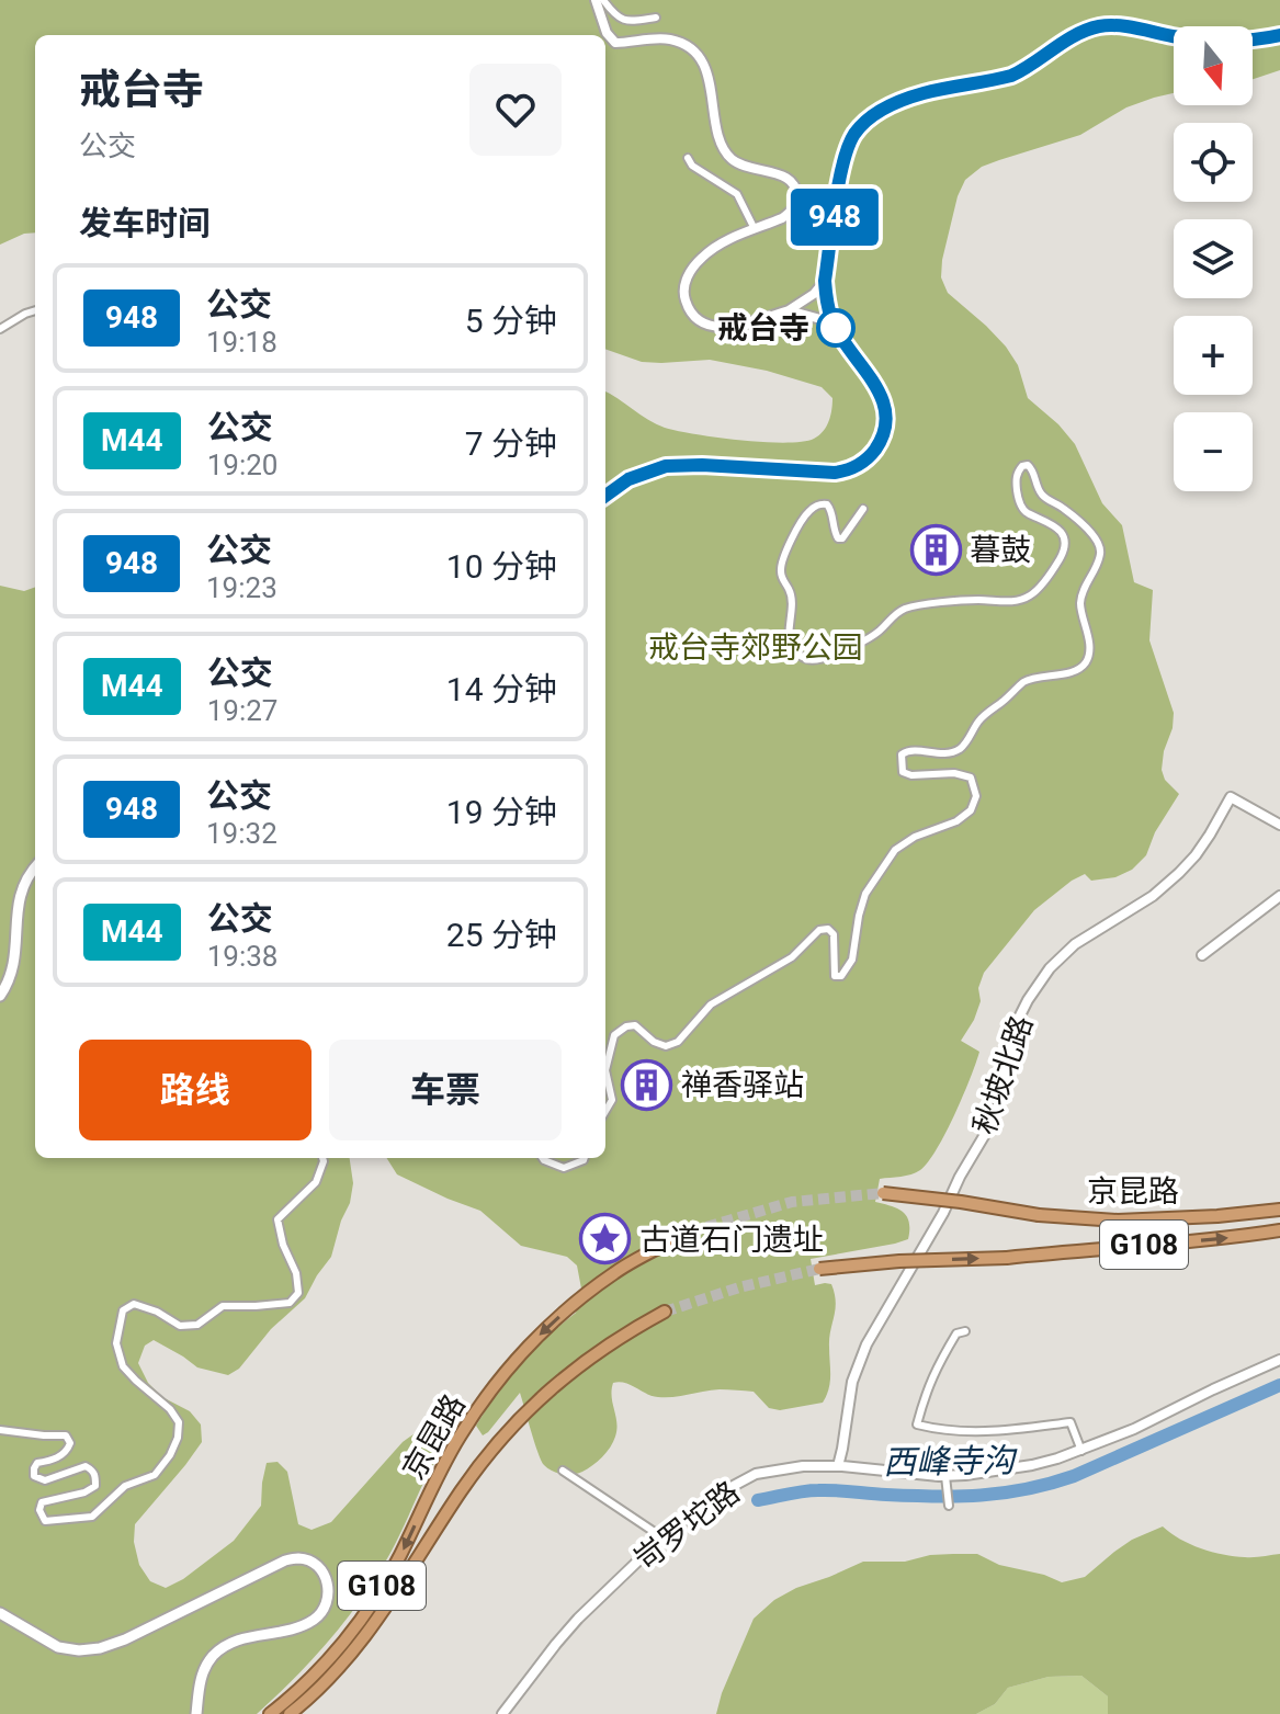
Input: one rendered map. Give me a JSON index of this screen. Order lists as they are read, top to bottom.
{
  "streets": {
    "highway": ["京昆路", "G108"],
    "street": ["秋坡北路", "岢罗坨路"]
  },
  "crossings": [
    ["秋坡北路", "岢罗坨路"]
  ],
  "water": ["西峰寺沟"],
  "parks": ["戒台寺郊野公园"],
  "places": {
    "other": ["戒台寺"],
    "building": ["暮鼓", "禅香驿站"],
    "place": ["古道石门遗址"]
  },
  "lines": ["bus line 948"],
  "north": "bottom",
  "page": {
    "on_map": "948",
    "map_buttons": ["+", "−"],
    "heading": [
      ["戒台寺", "公交"],
      "发车时间"
    ],
    "list": [
      {
        "mark": "948",
        "name": "公交",
        "note": "19:18",
        "value": "5 分钟"
      },
      {
        "mark": "M44",
        "name": "公交",
        "note": "19:20",
        "value": "7 分钟"
      },
      {
        "mark": "948",
        "name": "公交",
        "note": "19:23",
        "value": "10 分钟"
      },
      {
        "mark": "M44",
        "name": "公交",
        "note": "19:27",
        "value": "14 分钟"
      },
      {
        "mark": "948",
        "name": "公交",
        "note": "19:32",
        "value": "19 分钟"
      },
      {
        "mark": "M44",
        "name": "公交",
        "note": "19:38",
        "value": "25 分钟"
      }
    ],
    "buttons": ["路线", "车票"]
  }
}
